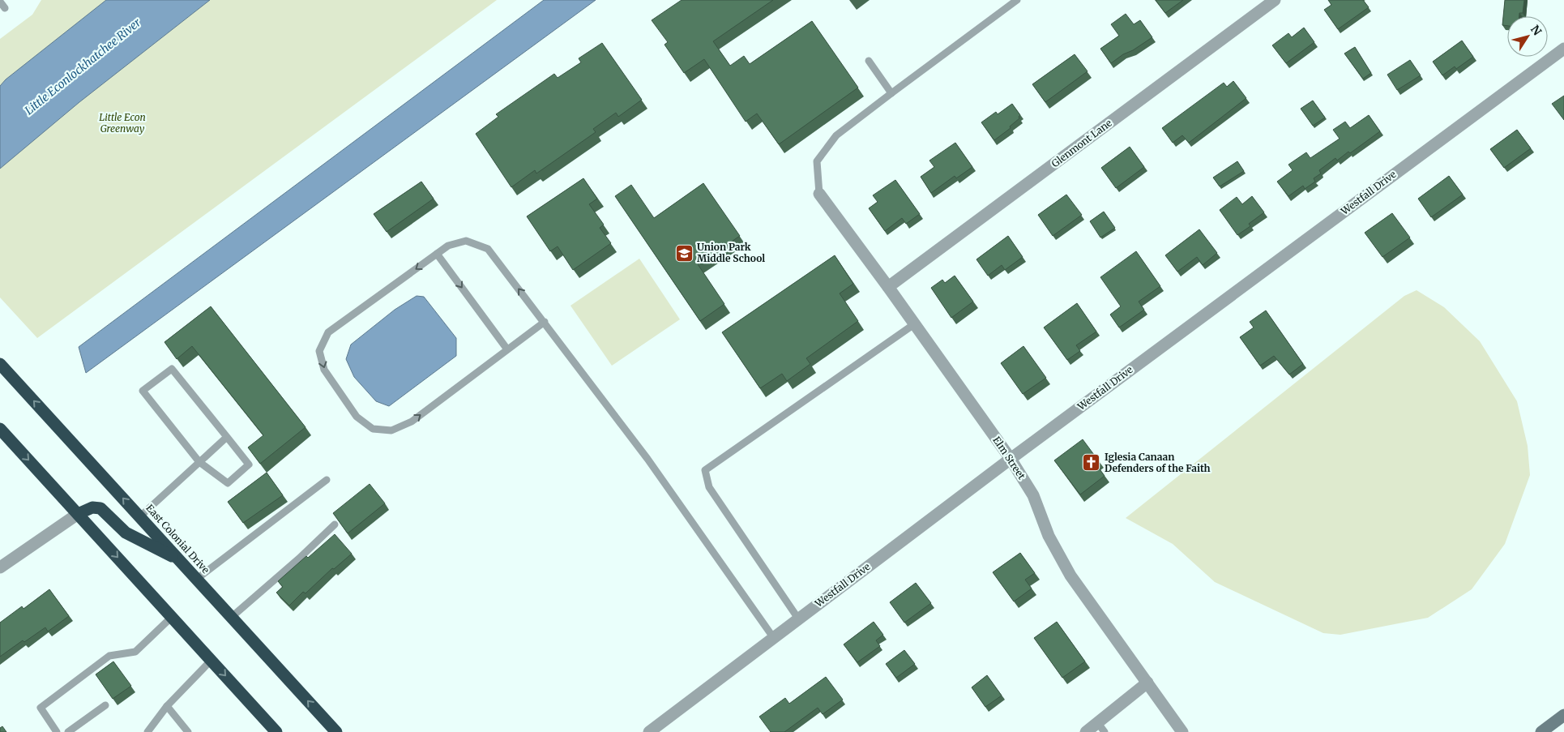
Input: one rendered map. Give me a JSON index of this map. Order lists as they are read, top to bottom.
{
  "streets": {
    "highway": ["East Colonial Drive"],
    "street": ["Glenmont Lane", "Westfall Drive", "Elm Street"]
  },
  "crossings": [
    ["Glenmont Lane", "Elm Street"],
    ["Westfall Drive", "Elm Street"]
  ],
  "water": ["Little Econlockhatchee River"],
  "parks": ["Little Econ Greenway"],
  "places": {
    "school or university": ["Union Park Middle School"],
    "church": ["Iglesia Canaan Defenders of the Faith"]
  },
  "north": "top right"
}
